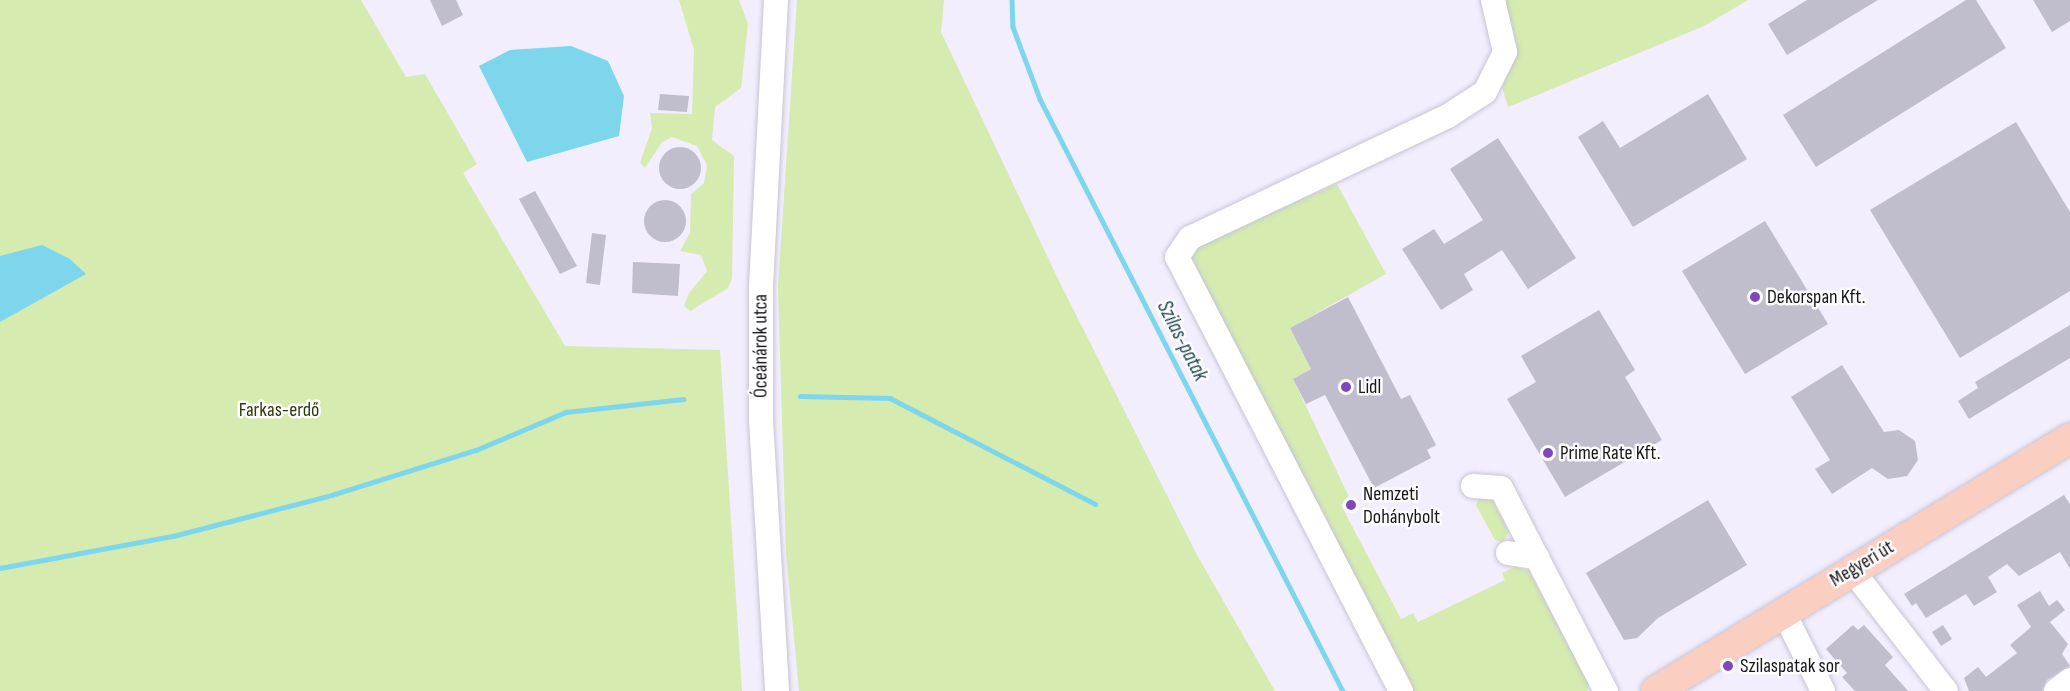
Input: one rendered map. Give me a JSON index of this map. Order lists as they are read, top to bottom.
{
  "streets": {
    "main road": ["Megyeri út"],
    "street": ["Óceánárok utca"]
  },
  "water": ["Szilas-patak"],
  "parks": ["Farkas-erdő"],
  "places": [
    "Dekorspan Kft.",
    "Lidl",
    "Prime Rate Kft.",
    "Nemzeti Dohánybolt",
    "Szilaspatak sor"
  ]
}
